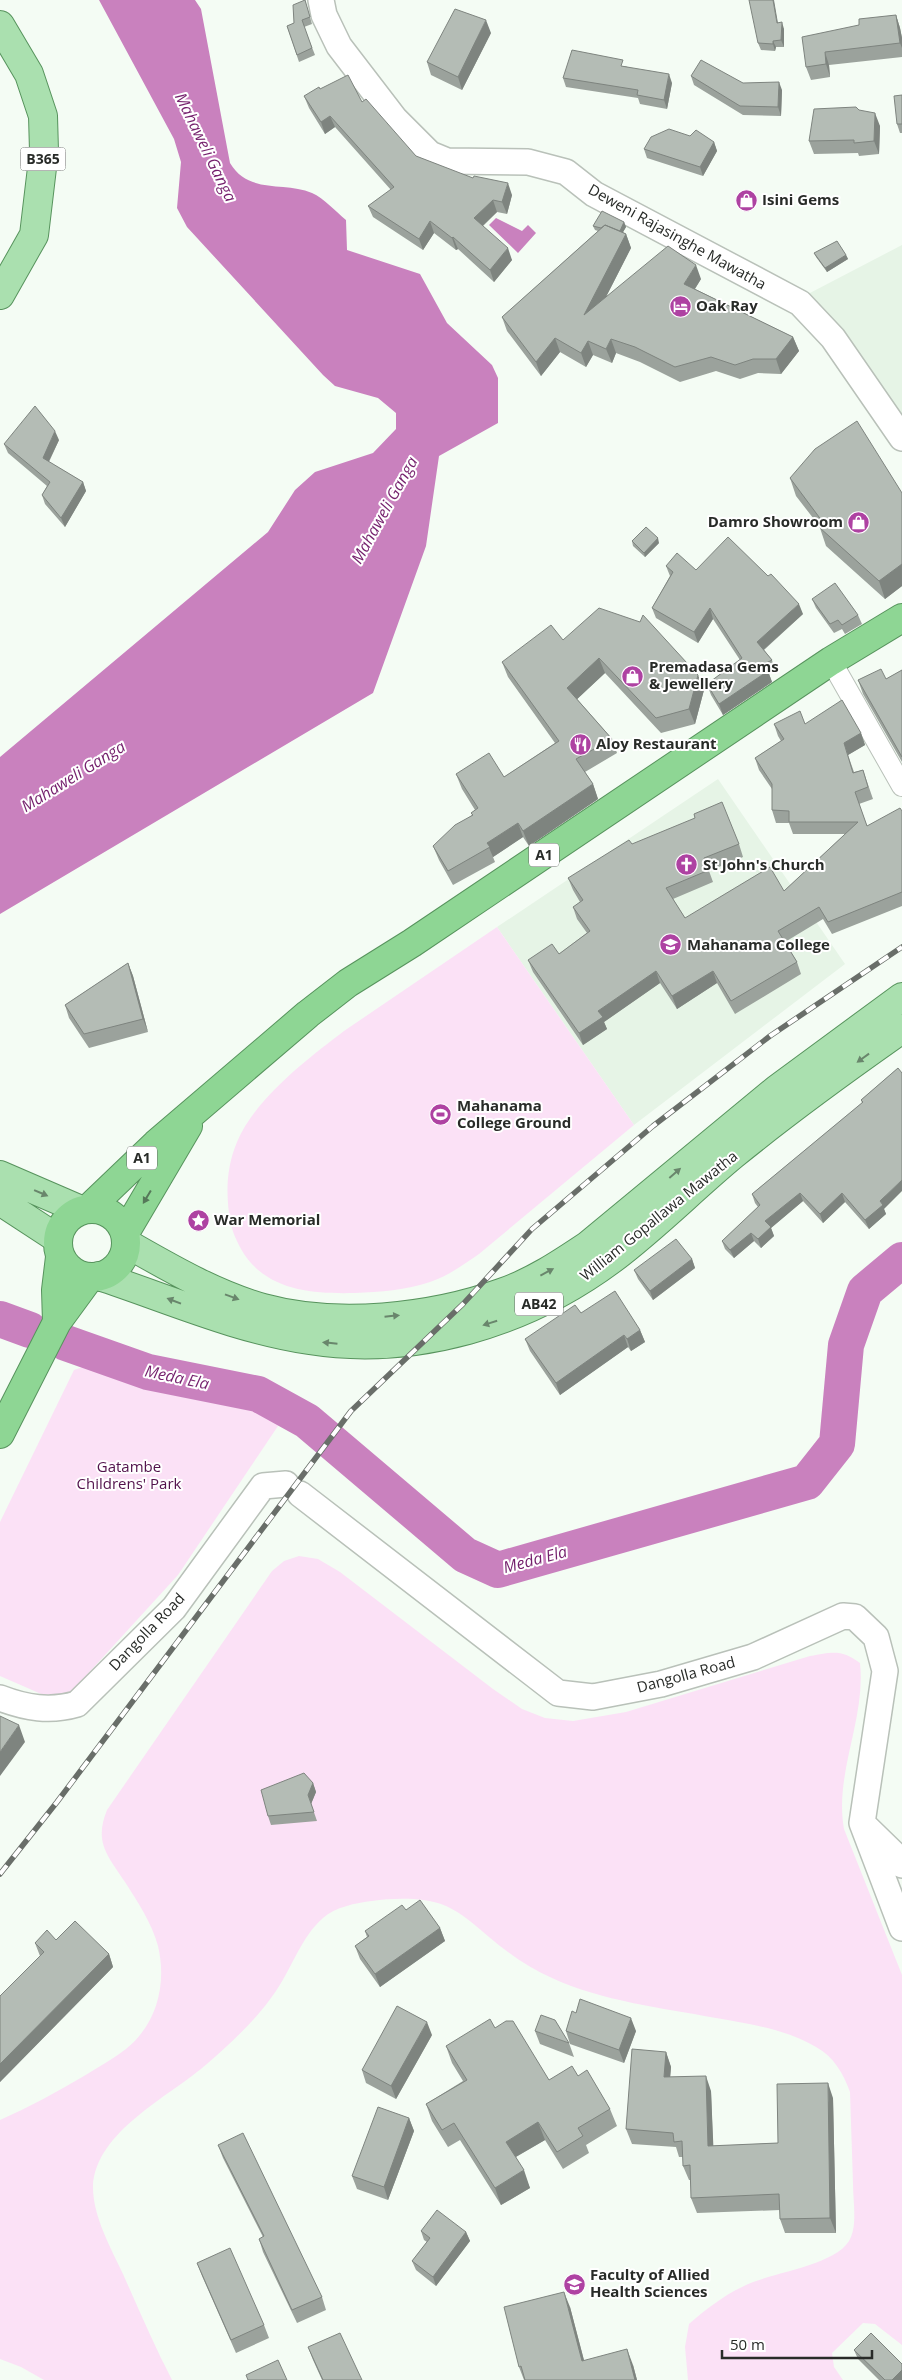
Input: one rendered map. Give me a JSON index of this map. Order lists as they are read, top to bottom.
{
  "streets": {
    "highway": ["A1"],
    "main road": ["B365", "William Gopallawa Mawatha", "AB42"],
    "street": ["Deweni Rajasinghe Mawatha", "Dangolla Road"]
  },
  "crossings": [
    ["A1", "William Gopallawa Mawatha"]
  ],
  "water": ["Mahaweli Ganga", "Meda Ela"],
  "parks": ["Gatambe Childrens' Park"],
  "places": {
    "shop": ["Isini Gems", "Damro Showroom", "Premadasa Gems & Jewellery"],
    "hotel": ["Oak Ray"],
    "restaurant": ["Aloy Restaurant"],
    "church": ["St John's Church"],
    "school or university": ["Mahanama College", "Faculty of Allied Health Sciences"],
    "sports": ["Mahanama College Ground"],
    "place": ["War Memorial"]
  },
  "scale_bar": "50 m"
}
